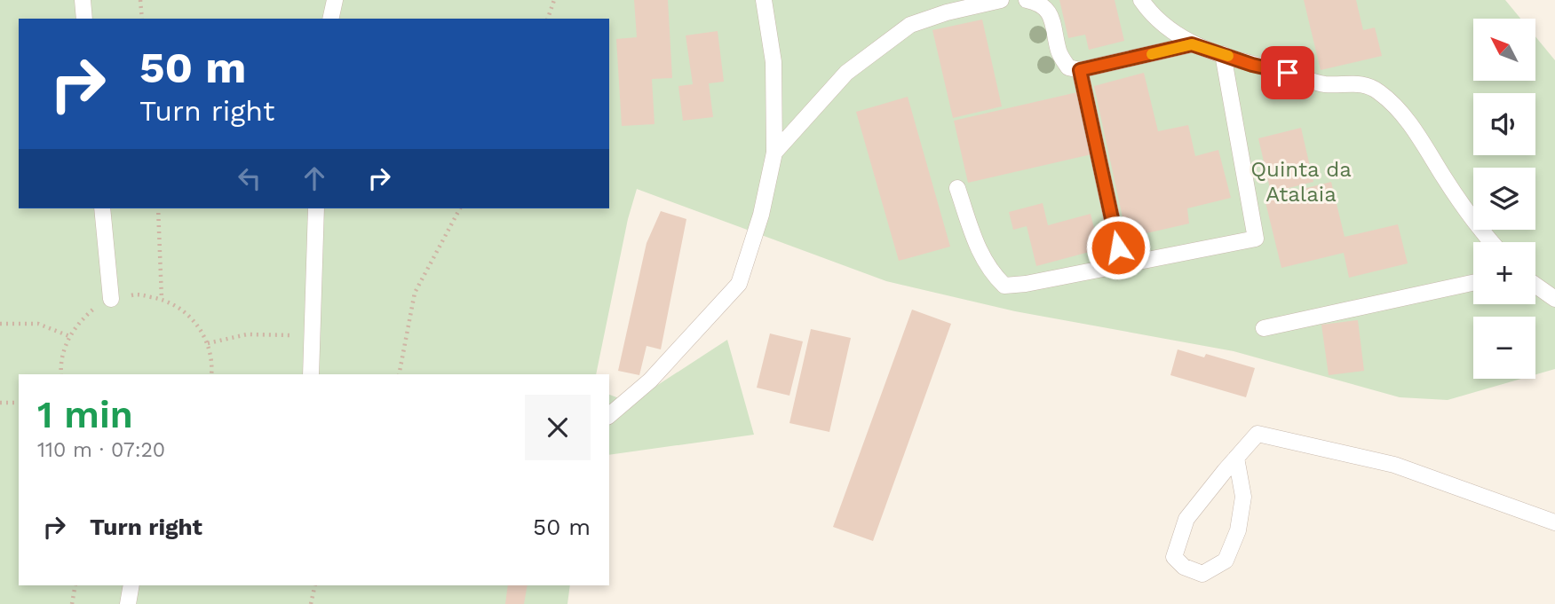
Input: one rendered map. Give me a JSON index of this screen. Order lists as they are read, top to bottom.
{
  "parks": ["Quinta da Atalaia"],
  "north": "top left",
  "page": {
    "map_buttons": ["+", "−"],
    "turn": ["50 m", "Turn right"],
    "heading": ["1 min", "110 m · 07:20"],
    "list": [
      {
        "name": "Turn right",
        "value": "50 m"
      }
    ]
  }
}
